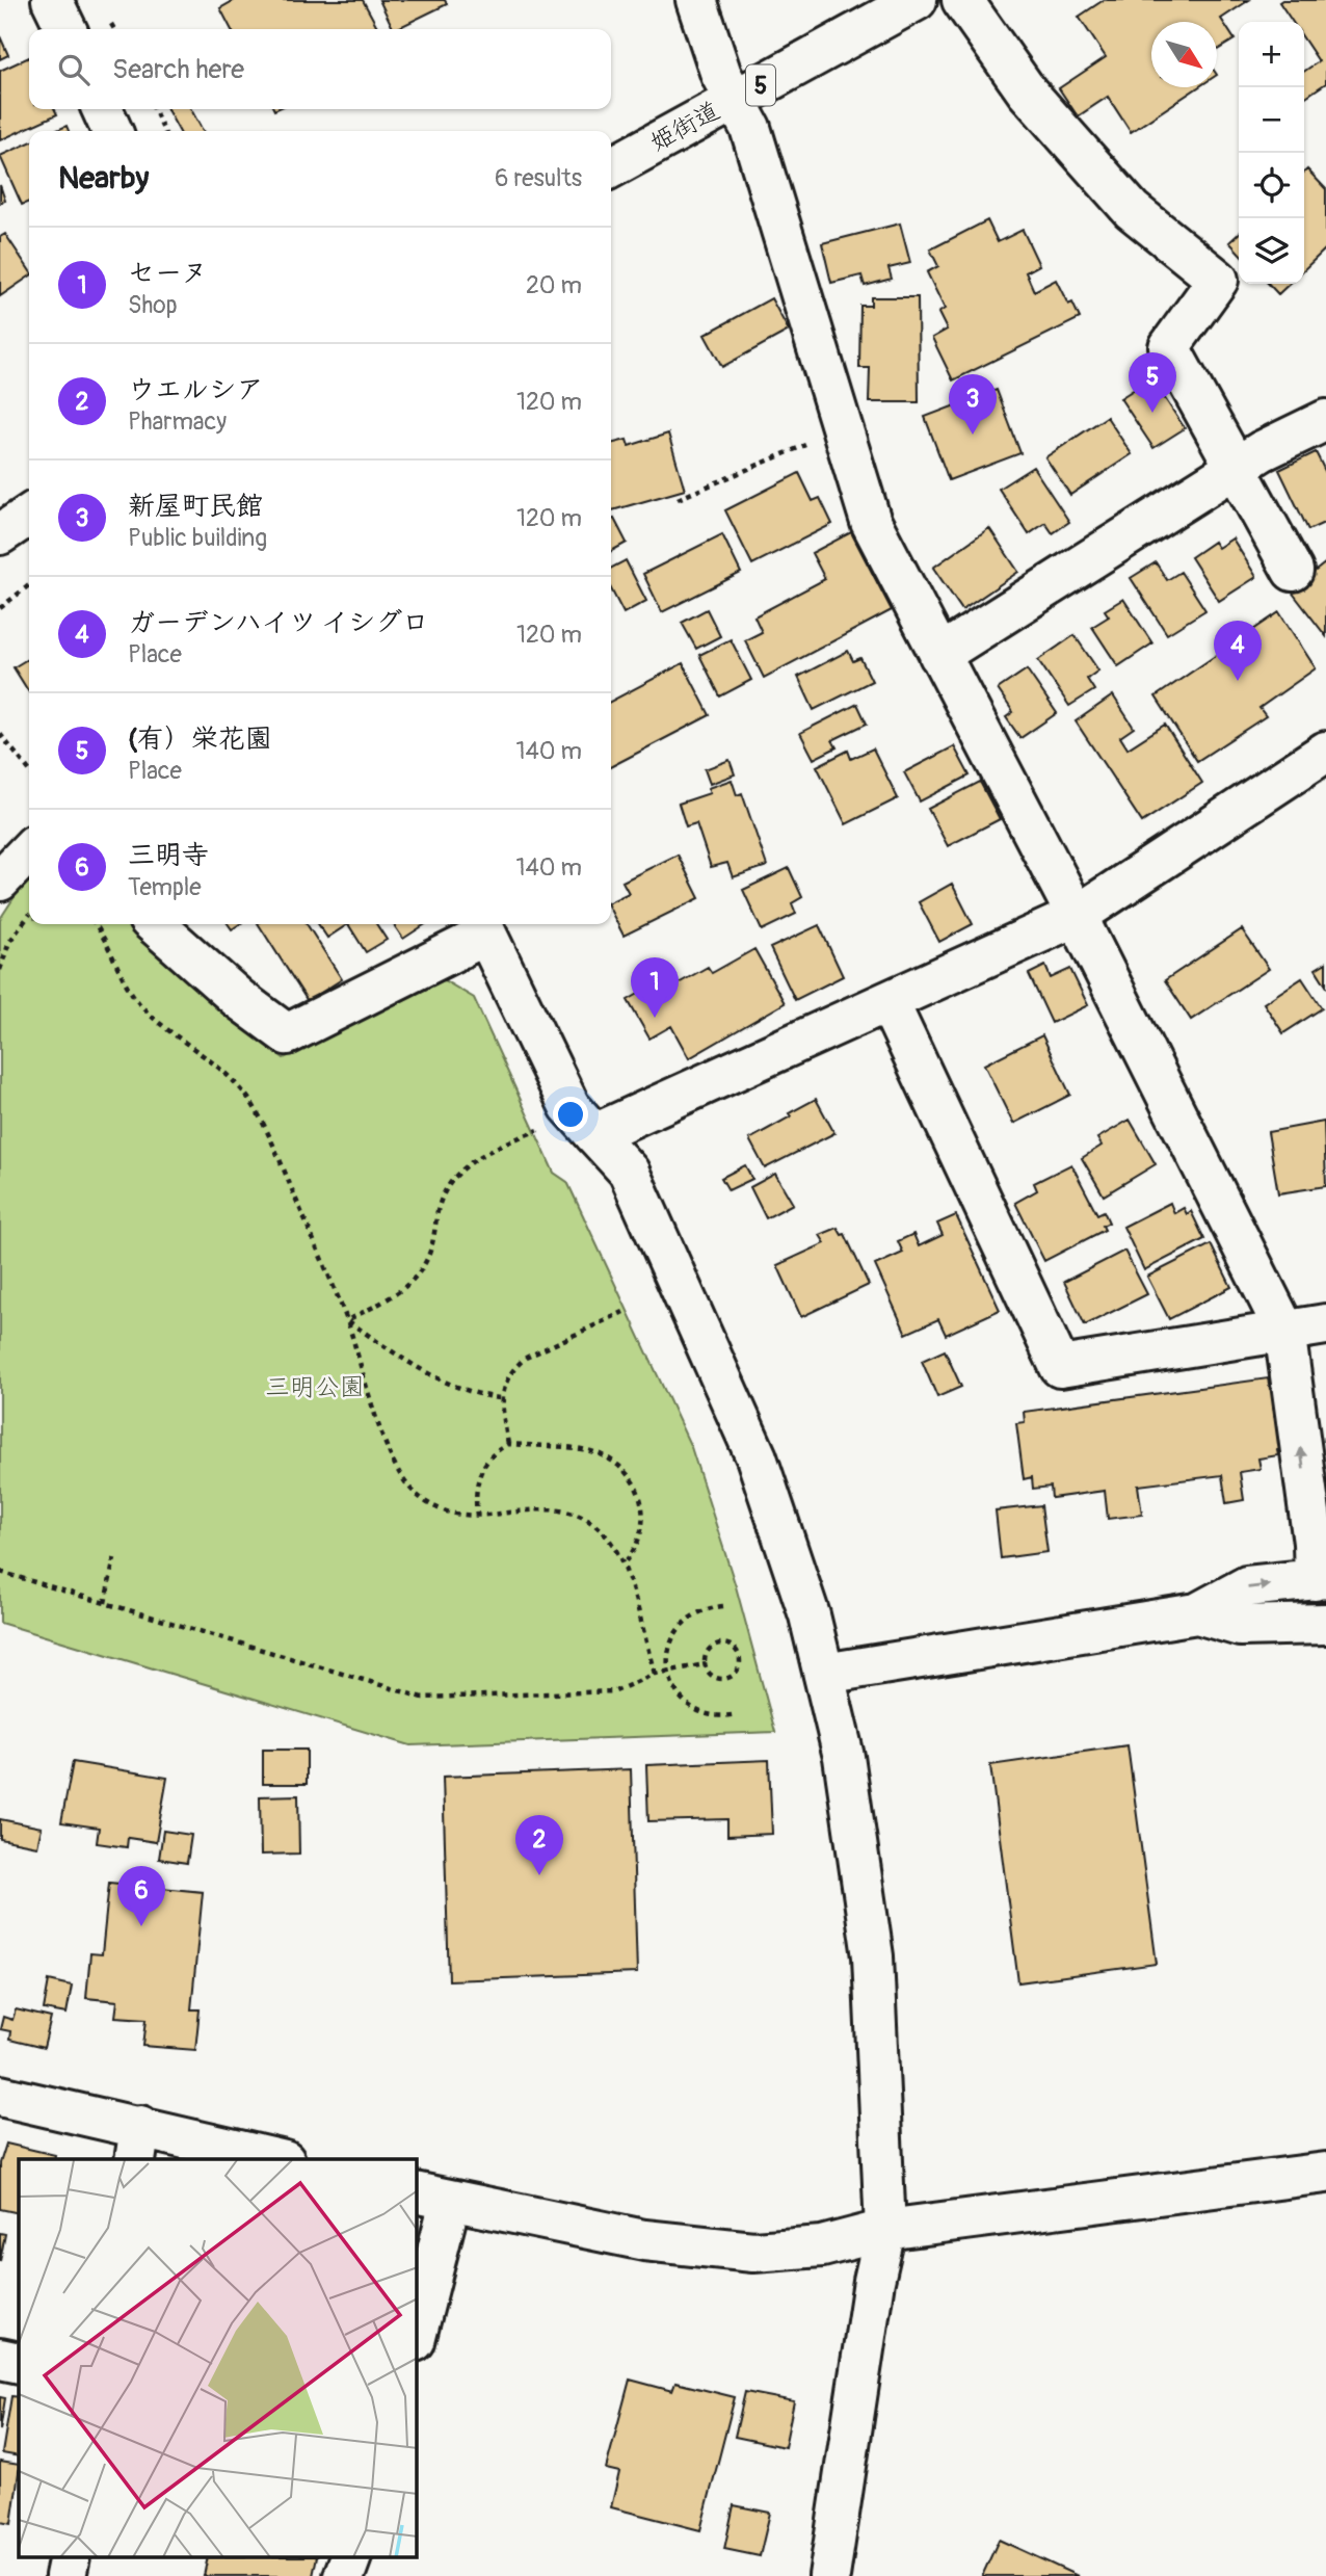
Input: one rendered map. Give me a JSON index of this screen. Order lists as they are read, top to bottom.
{
  "streets": {
    "street": ["5", "姫街道"]
  },
  "parks": ["三明公園"],
  "north": "bottom right",
  "page": {
    "map_buttons": ["+", "−"],
    "search": "Search here",
    "heading": ["Nearby", "6 results"],
    "list": [
      {
        "mark": "1",
        "name": "セーヌ",
        "note": "Shop",
        "value": "20 m"
      },
      {
        "mark": "2",
        "name": "ウエルシア",
        "note": "Pharmacy",
        "value": "120 m"
      },
      {
        "mark": "3",
        "name": "新屋町民館",
        "note": "Public building",
        "value": "120 m"
      },
      {
        "mark": "4",
        "name": "ガーデンハイツ イシグロ",
        "note": "Place",
        "value": "120 m"
      },
      {
        "mark": "5",
        "name": "(有）栄花園",
        "note": "Place",
        "value": "140 m"
      },
      {
        "mark": "6",
        "name": "三明寺",
        "note": "Temple",
        "value": "140 m"
      }
    ],
    "pins": [
      "5",
      "3",
      "4",
      "1",
      "2",
      "6"
    ]
  }
}
